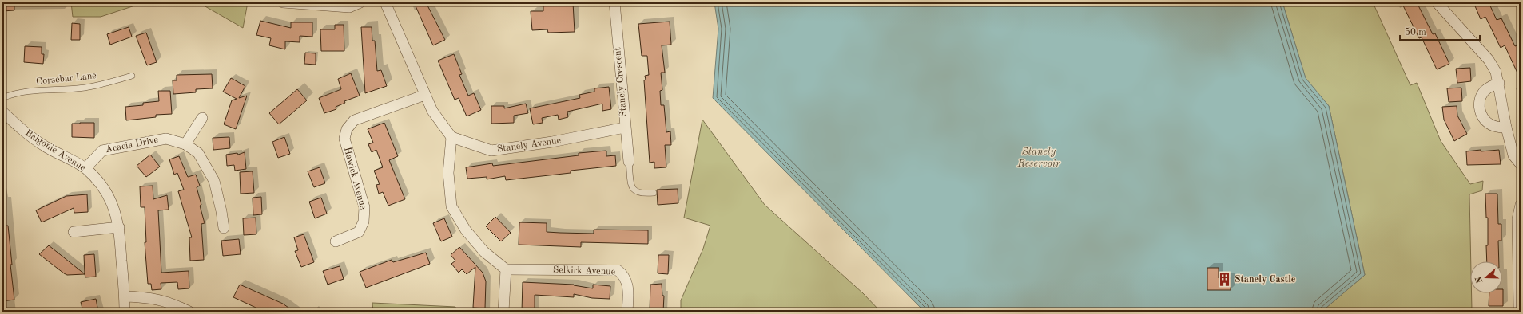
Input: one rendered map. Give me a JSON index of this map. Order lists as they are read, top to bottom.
{
  "streets": {
    "street": [
      "Stanely Crescent",
      "Acacia Drive",
      "Stanely Avenue",
      "Balgonie Avenue",
      "Hawick Avenue",
      "Selkirk Avenue"
    ],
    "lane": ["Corsebar Lane"]
  },
  "crossings": [
    ["Stanely Crescent", "Stanely Avenue"],
    ["Acacia Drive", "Balgonie Avenue"]
  ],
  "water": ["Stanely Reservoir"],
  "places": {
    "building": ["Stanely Castle"]
  },
  "scale_bar": "50 m",
  "north": "left"
}
